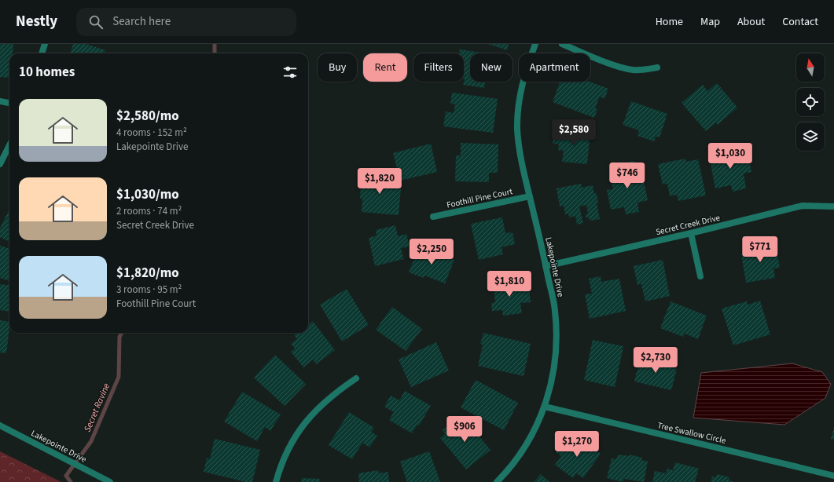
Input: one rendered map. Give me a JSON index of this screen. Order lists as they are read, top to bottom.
{
  "streets": {
    "street": [
      "Foothill Pine Court",
      "Secret Creek Drive",
      "Lakepointe Drive",
      "Tree Swallow Circle"
    ]
  },
  "crossings": [
    ["Foothill Pine Court", "Lakepointe Drive"],
    ["Secret Creek Drive", "Lakepointe Drive"],
    ["Lakepointe Drive", "Tree Swallow Circle"]
  ],
  "water": ["Secret Ravine"],
  "north": "top",
  "page": {
    "header": "Nestly",
    "search": "Search here",
    "nav": [
      "Home",
      "Map",
      "About",
      "Contact"
    ],
    "chip": [
      "Buy",
      "Rent",
      "Filters",
      "New",
      "Apartment"
    ],
    "heading": "10 homes",
    "list": [
      {
        "name": "$2,580/mo",
        "note": "4 rooms · 152 m² · Lakepointe Drive"
      },
      {
        "name": "$1,030/mo",
        "note": "2 rooms · 74 m² · Secret Creek Drive"
      },
      {
        "name": "$1,820/mo",
        "note": "3 rooms · 95 m² · Foothill Pine Court"
      }
    ],
    "price": [
      "$2,580",
      "$1,030",
      "$746",
      "$1,820",
      "$771",
      "$2,250",
      "$1,810",
      "$2,730",
      "$906",
      "$1,270"
    ]
  }
}
